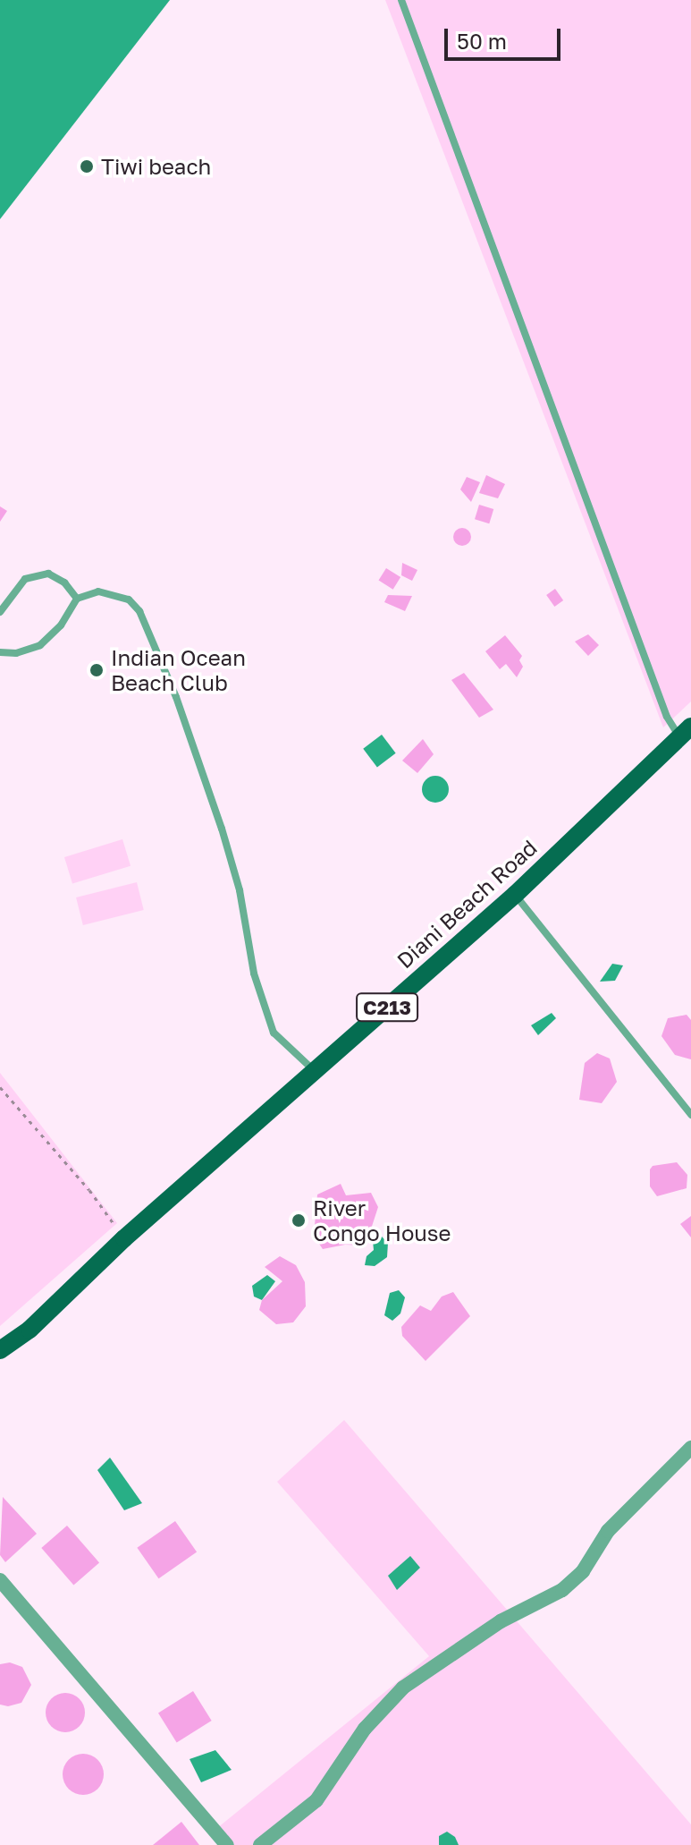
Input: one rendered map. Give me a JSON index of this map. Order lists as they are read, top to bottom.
{
  "streets": {
    "main road": ["Diani Beach Road", "C213"]
  },
  "places": ["Tiwi beach", "Indian Ocean Beach Club", "River Congo House"],
  "scale_bar": "50 m"
}
